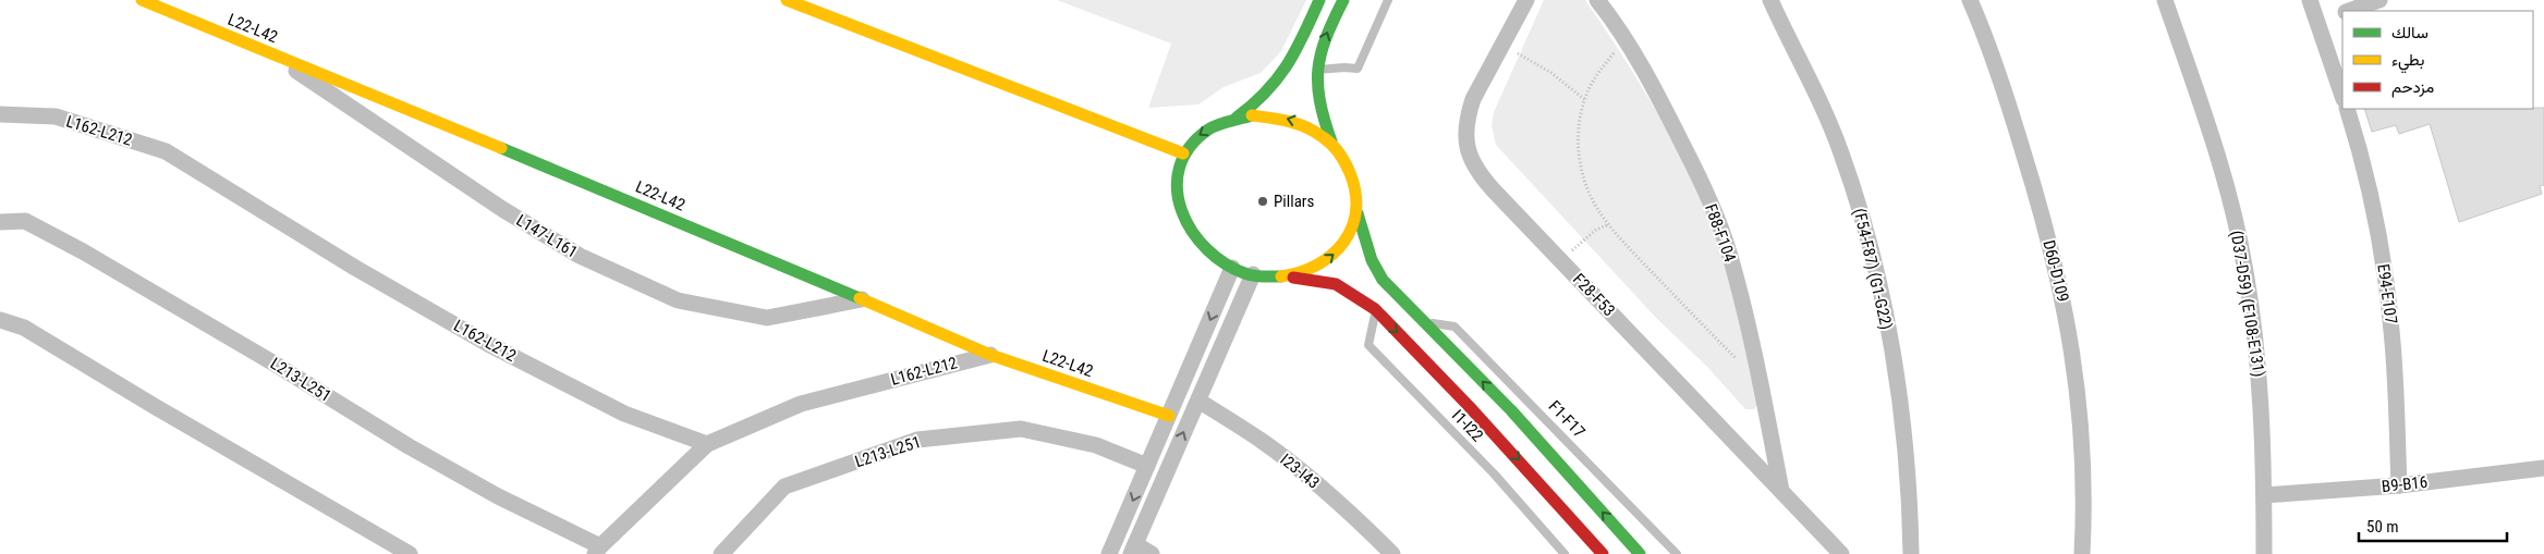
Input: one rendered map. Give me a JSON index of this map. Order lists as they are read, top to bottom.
{
  "streets": {
    "street": [
      "L22-L42",
      "L162-L212",
      "F88-F104",
      "L147-L161",
      "(F54-F87) (G1-G22)",
      "D60-D109",
      "E94-E107",
      "F28-F53",
      "(D37-D59) (E108-E131)",
      "L213-L251",
      "I23-I43",
      "B9-B16"
    ],
    "lane": ["F1-F17", "I1-I22"]
  },
  "crossings": [
    ["L22-L42", "L162-L212"],
    ["L22-L42", "L147-L161"],
    ["F88-F104", "F28-F53"],
    ["E94-E107", "B9-B16"],
    ["(D37-D59) (E108-E131)", "B9-B16"]
  ],
  "places": ["Pillars"],
  "legend": ["سالك", "بطيء", "مزدحم"],
  "scale_bar": "50 m"
}
